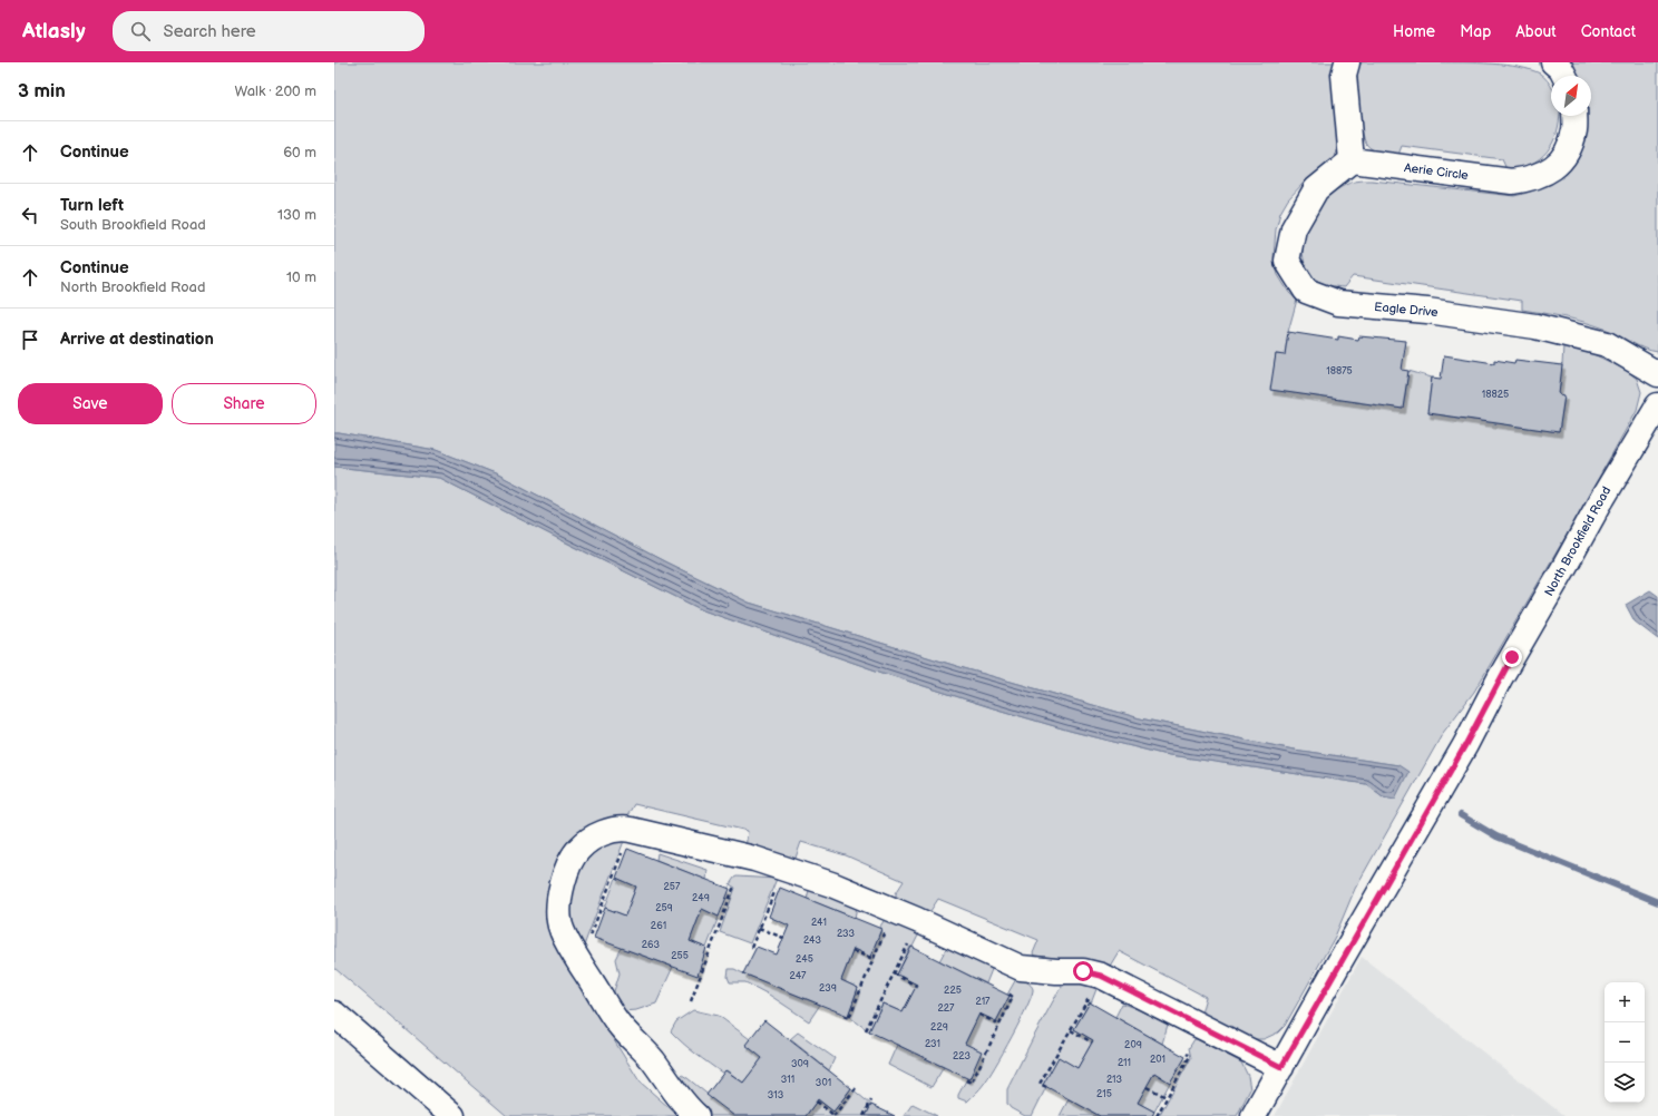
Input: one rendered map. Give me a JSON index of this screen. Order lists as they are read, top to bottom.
{
  "streets": {
    "main road": ["Aerie Circle", "Eagle Drive", "North Brookfield Road"]
  },
  "crossings": [
    ["Aerie Circle", "Eagle Drive"]
  ],
  "house_numbers": [
    "18875",
    "18825",
    "257",
    "249",
    "259",
    "241",
    "261",
    "233",
    "243",
    "263",
    "255",
    "245",
    "247",
    "239",
    "225",
    "217",
    "227",
    "229",
    "231",
    "209",
    "223",
    "201",
    "211",
    "309",
    "311",
    "213",
    "301",
    "215",
    "313"
  ],
  "north": "top right",
  "page": {
    "header": "Atlasly",
    "search": "Search here",
    "nav": [
      "Home",
      "Map",
      "About",
      "Contact"
    ],
    "heading": ["3 min", "Walk · 200 m"],
    "list": [
      ["Continue", "60 m"],
      ["Turn left", "South Brookfield Road", "130 m"],
      ["Continue", "North Brookfield Road", "10 m"],
      "Arrive at destination"
    ],
    "buttons": ["Save", "Share"],
    "map_buttons": ["+", "−"]
  }
}
